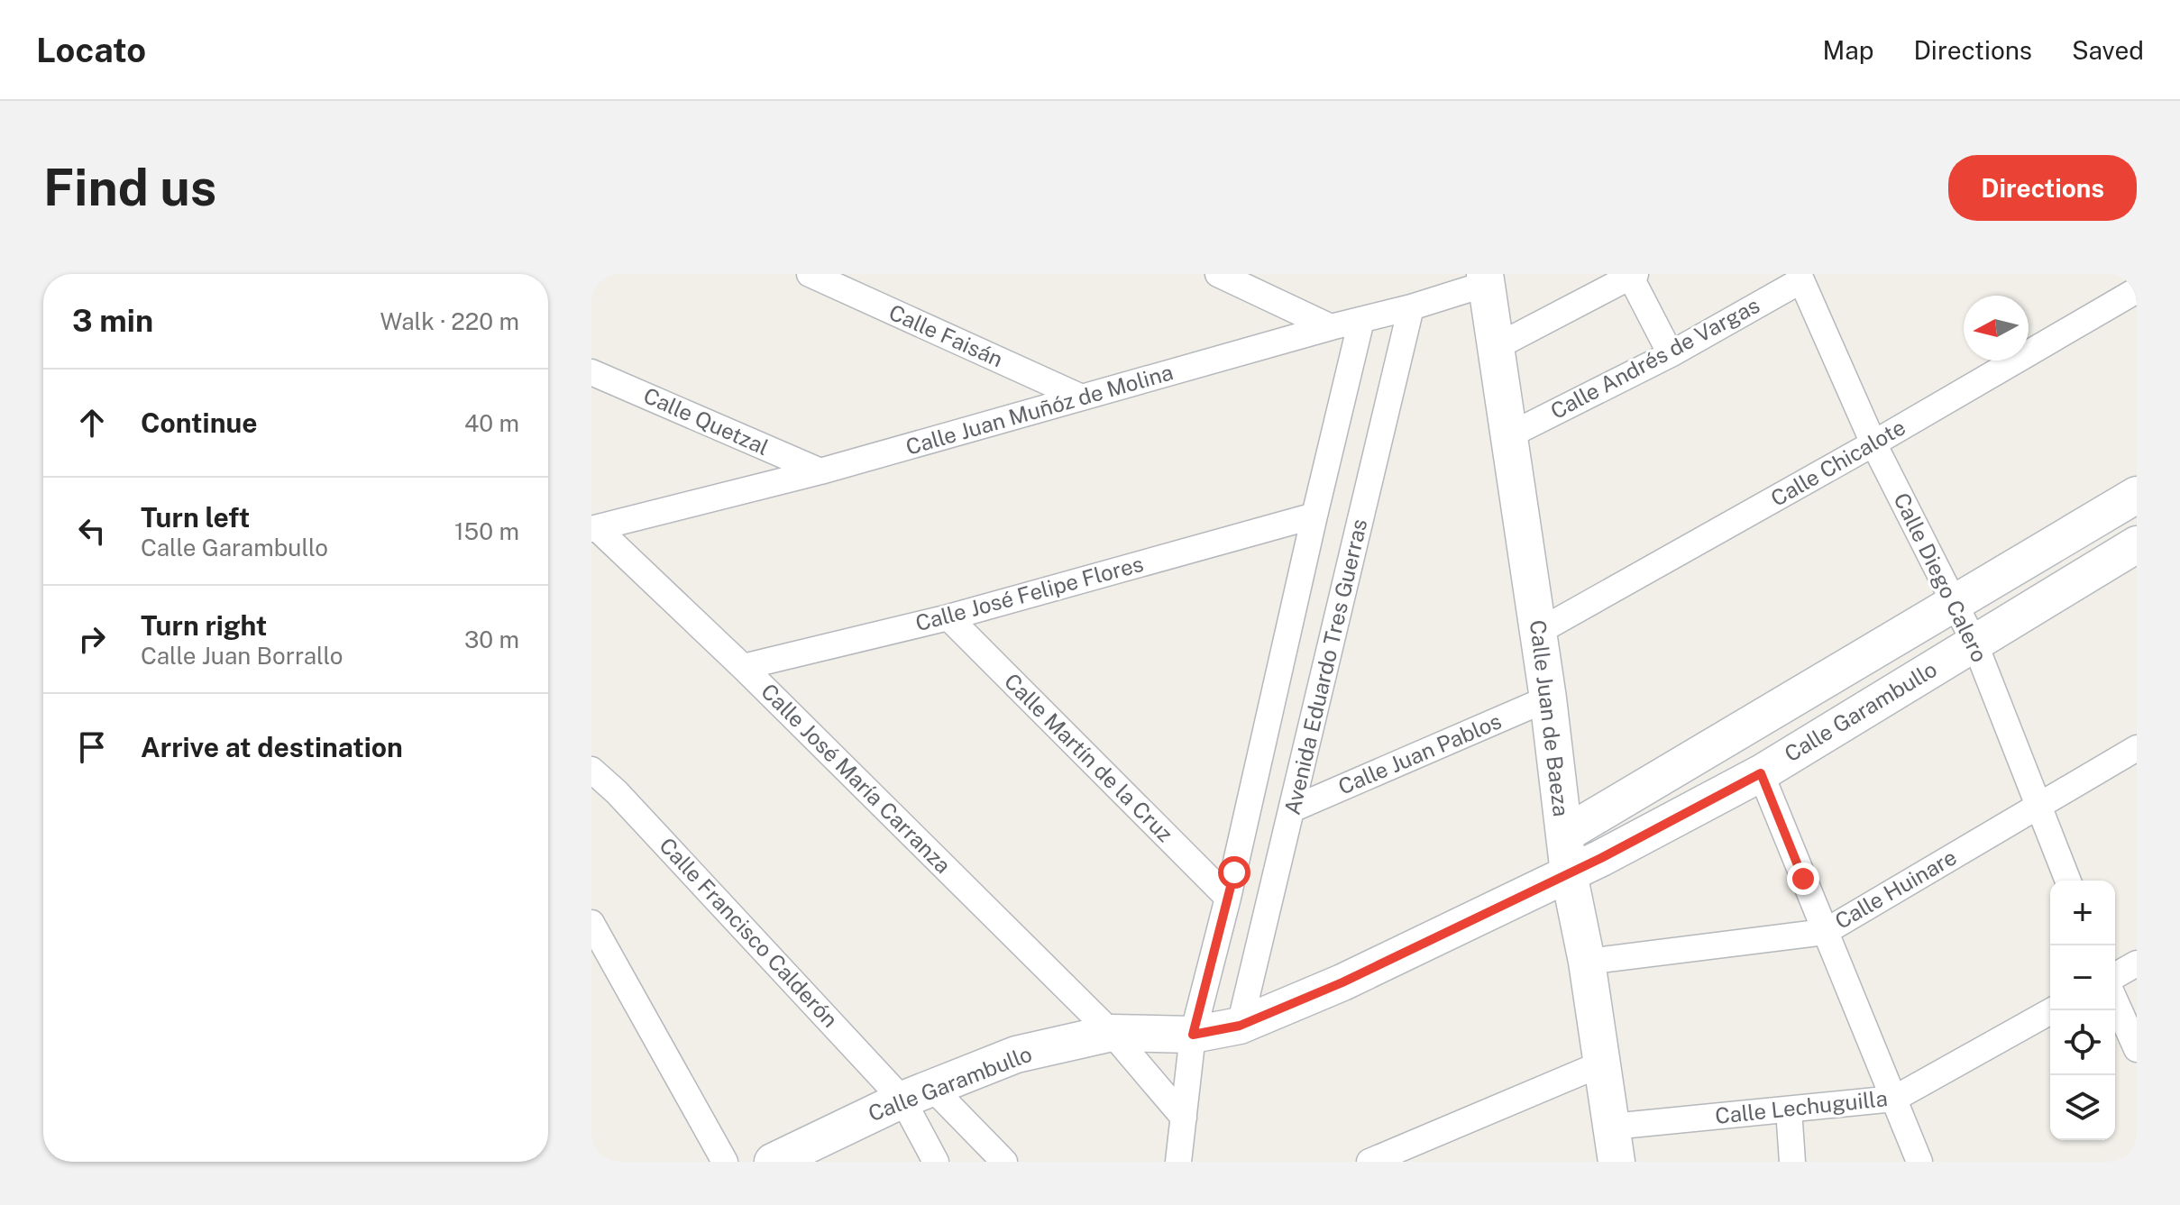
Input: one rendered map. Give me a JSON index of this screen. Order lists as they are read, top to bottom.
{
  "streets": {
    "street": [
      "Calle Faisán",
      "Calle Andrés de Vargas",
      "Calle Juan Muñóz de Molina",
      "Calle Quetzal",
      "Calle Chicalote",
      "Calle Diego Calero",
      "Calle José Felipe Flores",
      "Avenida Eduardo Tres Guerras",
      "Calle Garambullo",
      "Calle Juan de Baeza",
      "Calle Juan Pablos",
      "Calle Martín de la Cruz",
      "Calle José María Carranza",
      "Calle Huinare",
      "Calle Francisco Calderón",
      "Calle Lechuguilla"
    ]
  },
  "crossings": [
    ["Calle Faisán", "Calle Juan Muñóz de Molina"],
    ["Calle Andrés de Vargas", "Calle Diego Calero"],
    ["Calle Andrés de Vargas", "Calle Juan de Baeza"],
    ["Calle Juan Muñóz de Molina", "Calle Quetzal"],
    ["Calle Juan Muñóz de Molina", "Avenida Eduardo Tres Guerras"],
    ["Calle Juan Muñóz de Molina", "Calle Juan de Baeza"],
    ["Calle Juan Muñóz de Molina", "Calle José María Carranza"],
    ["Calle Chicalote", "Calle Diego Calero"],
    ["Calle Chicalote", "Calle Juan de Baeza"],
    ["Calle Diego Calero", "Calle Garambullo"],
    ["Calle Diego Calero", "Calle Huinare"],
    ["Calle José Felipe Flores", "Avenida Eduardo Tres Guerras"],
    ["Calle José Felipe Flores", "Calle Martín de la Cruz"],
    ["Calle José Felipe Flores", "Calle José María Carranza"],
    ["Avenida Eduardo Tres Guerras", "Calle Garambullo"],
    ["Avenida Eduardo Tres Guerras", "Calle Juan Pablos"],
    ["Avenida Eduardo Tres Guerras", "Calle Martín de la Cruz"],
    ["Avenida Eduardo Tres Guerras", "Calle José María Carranza"],
    ["Calle Garambullo", "Calle Juan de Baeza"],
    ["Calle Garambullo", "Calle José María Carranza"],
    ["Calle Garambullo", "Calle Francisco Calderón"],
    ["Calle Juan de Baeza", "Calle Juan Pablos"],
    ["Calle Juan de Baeza", "Calle Huinare"],
    ["Calle Juan de Baeza", "Calle Lechuguilla"]
  ],
  "north": "left",
  "page": {
    "header": "Locato",
    "nav": ["Map", "Directions", "Saved"],
    "buttons": "Directions",
    "title": "Find us",
    "heading": ["3 min", "Walk · 220 m"],
    "list": [
      ["Continue", "40 m"],
      ["Turn left", "Calle Garambullo", "150 m"],
      ["Turn right", "Calle Juan Borrallo", "30 m"],
      "Arrive at destination"
    ],
    "map_buttons": ["+", "−"]
  }
}
